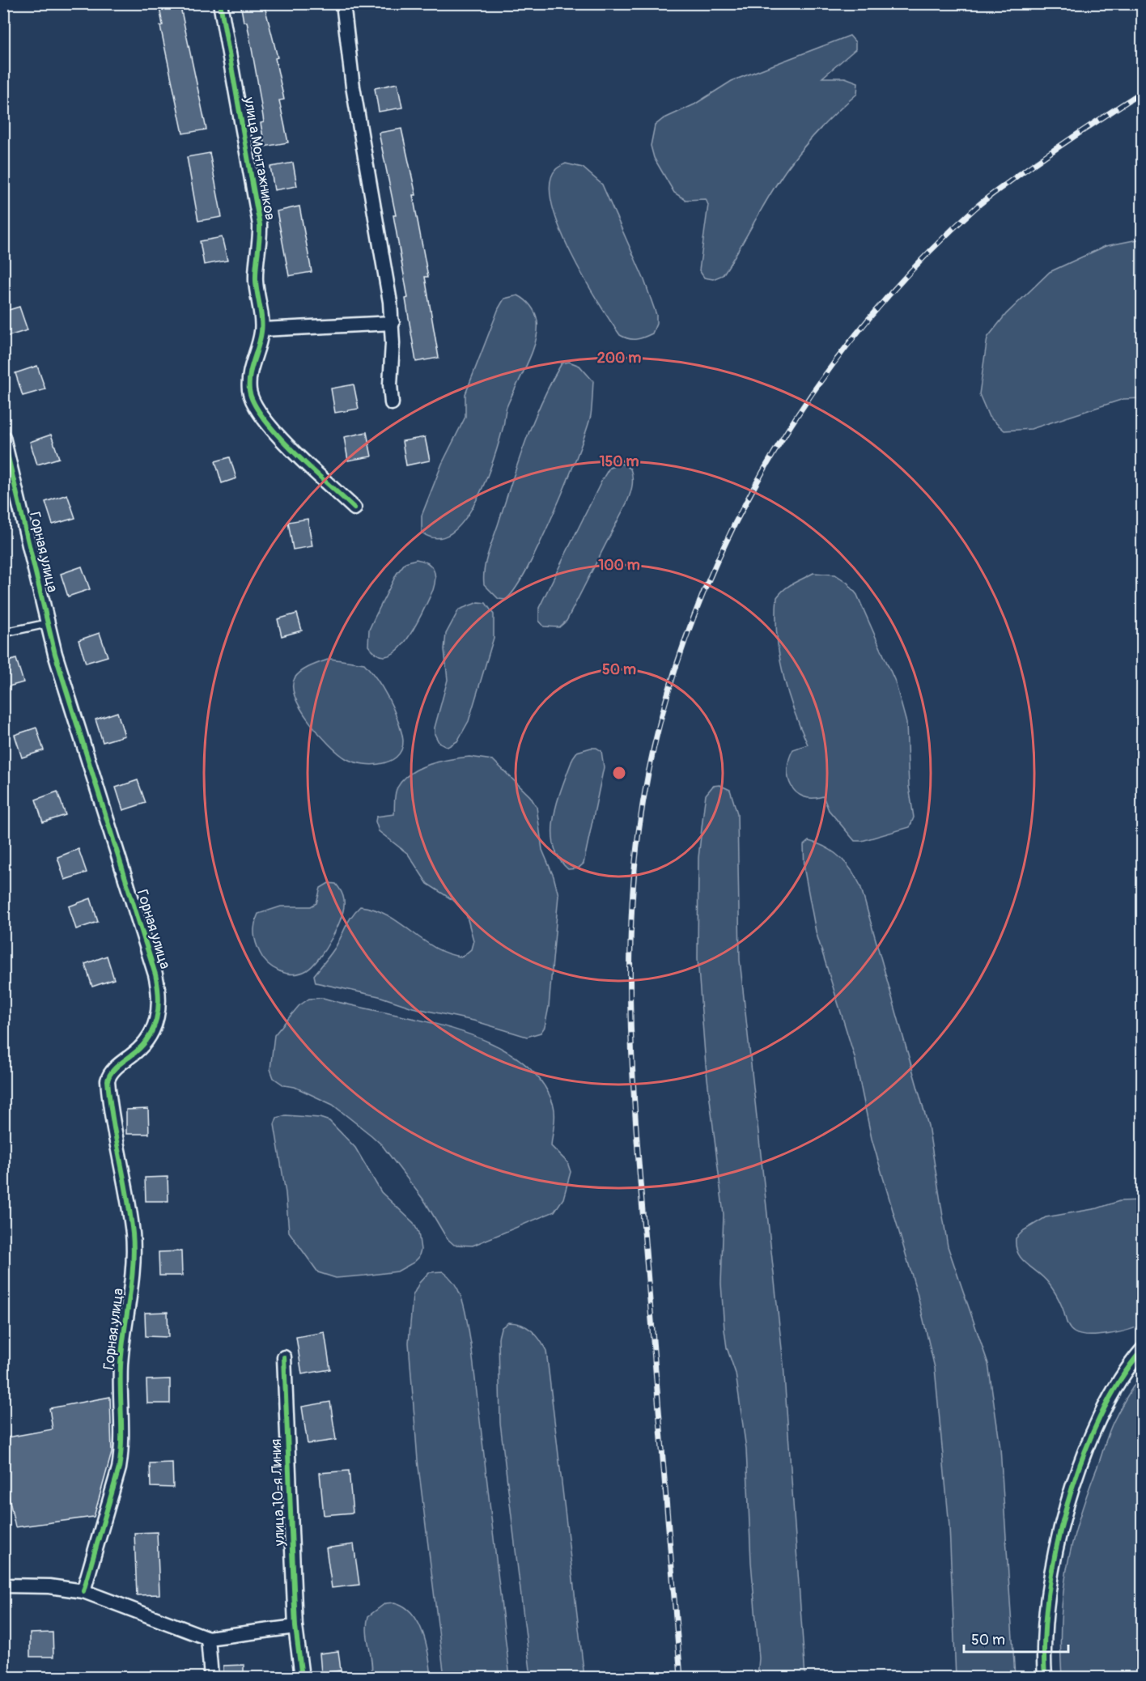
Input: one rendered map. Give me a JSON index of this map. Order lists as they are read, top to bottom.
{
  "streets": {
    "street": ["улица Монтажников", "Горная улица", "улица 10-я Линия"]
  },
  "scale_bar": "50 m",
  "rings": [
    "200 m",
    "150 m",
    "100 m",
    "50 m"
  ]
}
